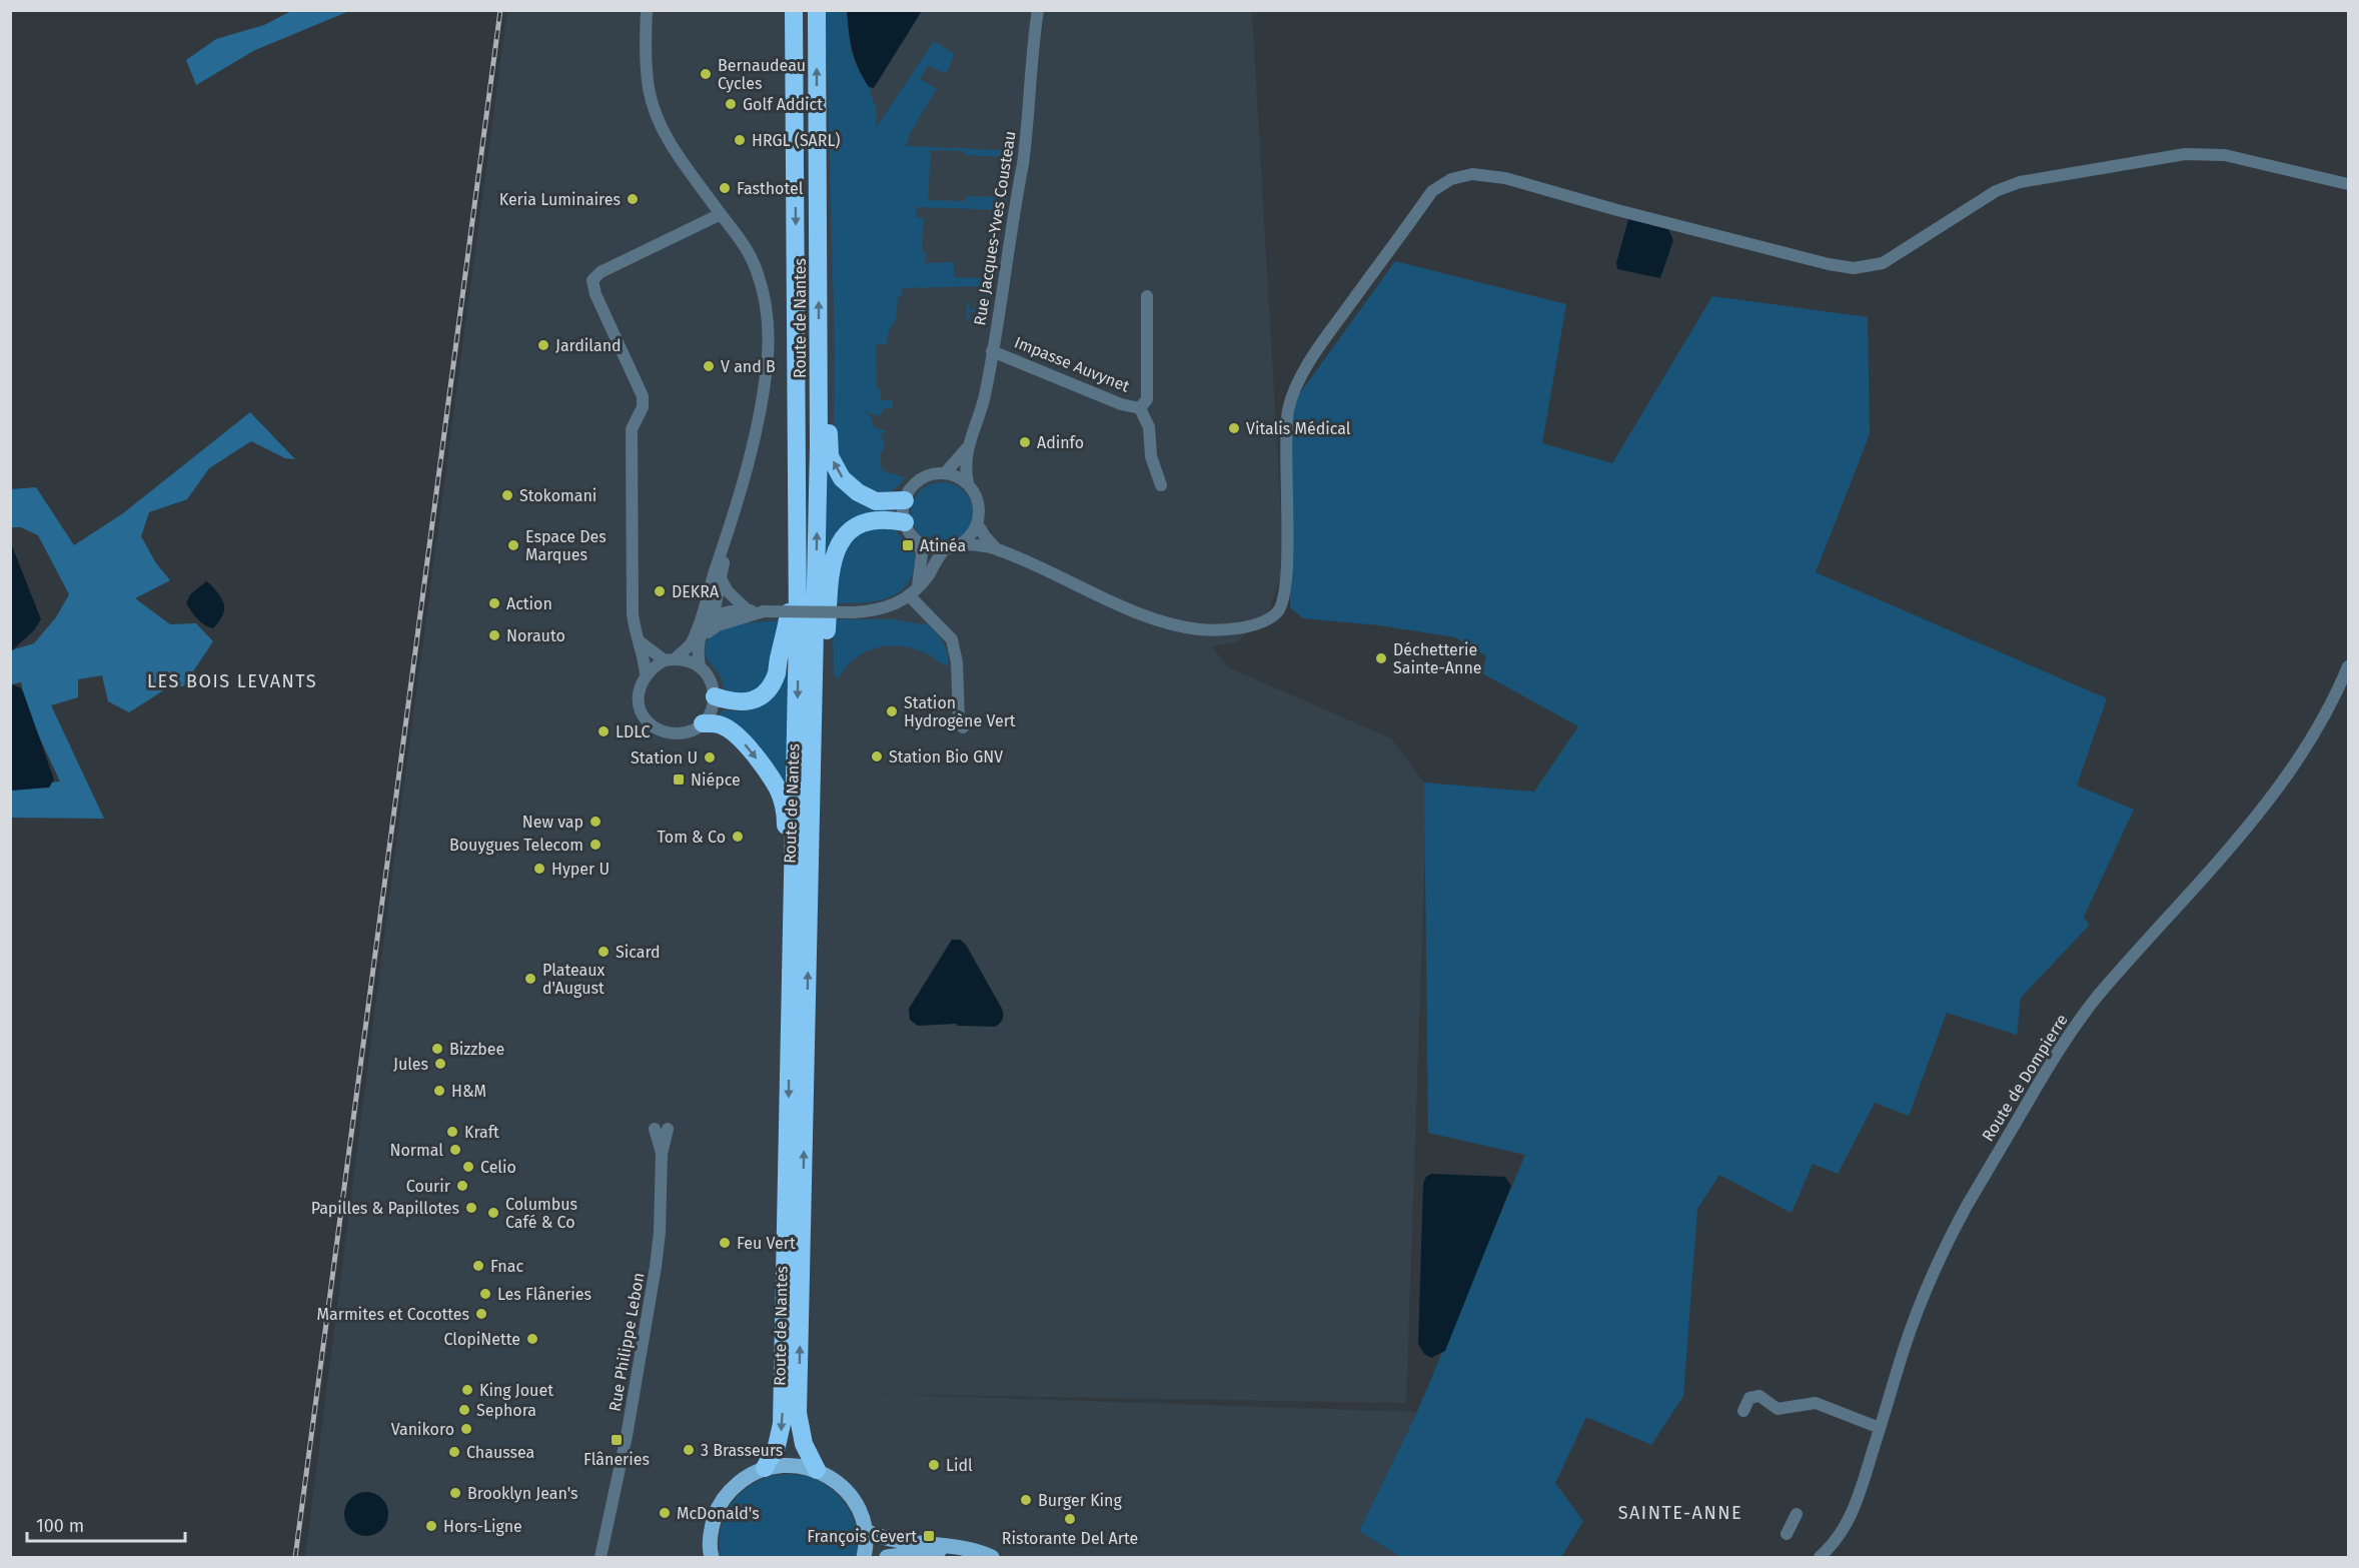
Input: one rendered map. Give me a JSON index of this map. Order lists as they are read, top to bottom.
{
  "streets": {
    "highway": ["Route de Nantes"],
    "street": [
      "Rue Jacques-Yves Cousteau",
      "Impasse Auvynet",
      "Route de Dompierre",
      "Rue Philippe Lebon"
    ]
  },
  "crossings": [
    ["Rue Jacques-Yves Cousteau", "Impasse Auvynet"]
  ],
  "districts": ["LES BOIS LEVANTS", "SAINTE-ANNE"],
  "places": {
    "other": [
      "Bernaudeau Cycles",
      "Golf Addict",
      "HRGL (SARL)",
      "Fasthotel",
      "Keria Luminaires",
      "Jardiland",
      "V and B",
      "Vitalis Médical",
      "Adinfo",
      "Stokomani",
      "Espace Des Marques",
      "DEKRA",
      "Action",
      "Norauto",
      "Déchetterie Sainte-Anne",
      "Station Hydrogène Vert",
      "LDLC",
      "Station Bio GNV",
      "Station U",
      "New vap",
      "Tom & Co",
      "Bouygues Telecom",
      "Hyper U",
      "Sicard",
      "Plateaux d'August",
      "Bizzbee",
      "Jules",
      "H&M",
      "Kraft",
      "Normal",
      "Celio",
      "Courir",
      "Papilles & Papillotes",
      "Columbus Café & Co",
      "Feu Vert",
      "Fnac",
      "Les Flâneries",
      "Marmites et Cocottes",
      "ClopiNette",
      "King Jouet",
      "Sephora",
      "Vanikoro",
      "3 Brasseurs",
      "Chaussea",
      "Lidl",
      "Brooklyn Jean's",
      "Burger King",
      "McDonald's",
      "Ristorante Del Arte",
      "Hors-Ligne"
    ],
    "transit": [
      "Atinéa",
      "Niépce",
      "Flâneries",
      "François Cevert"
    ]
  },
  "scale_bar": "100 m"
}
